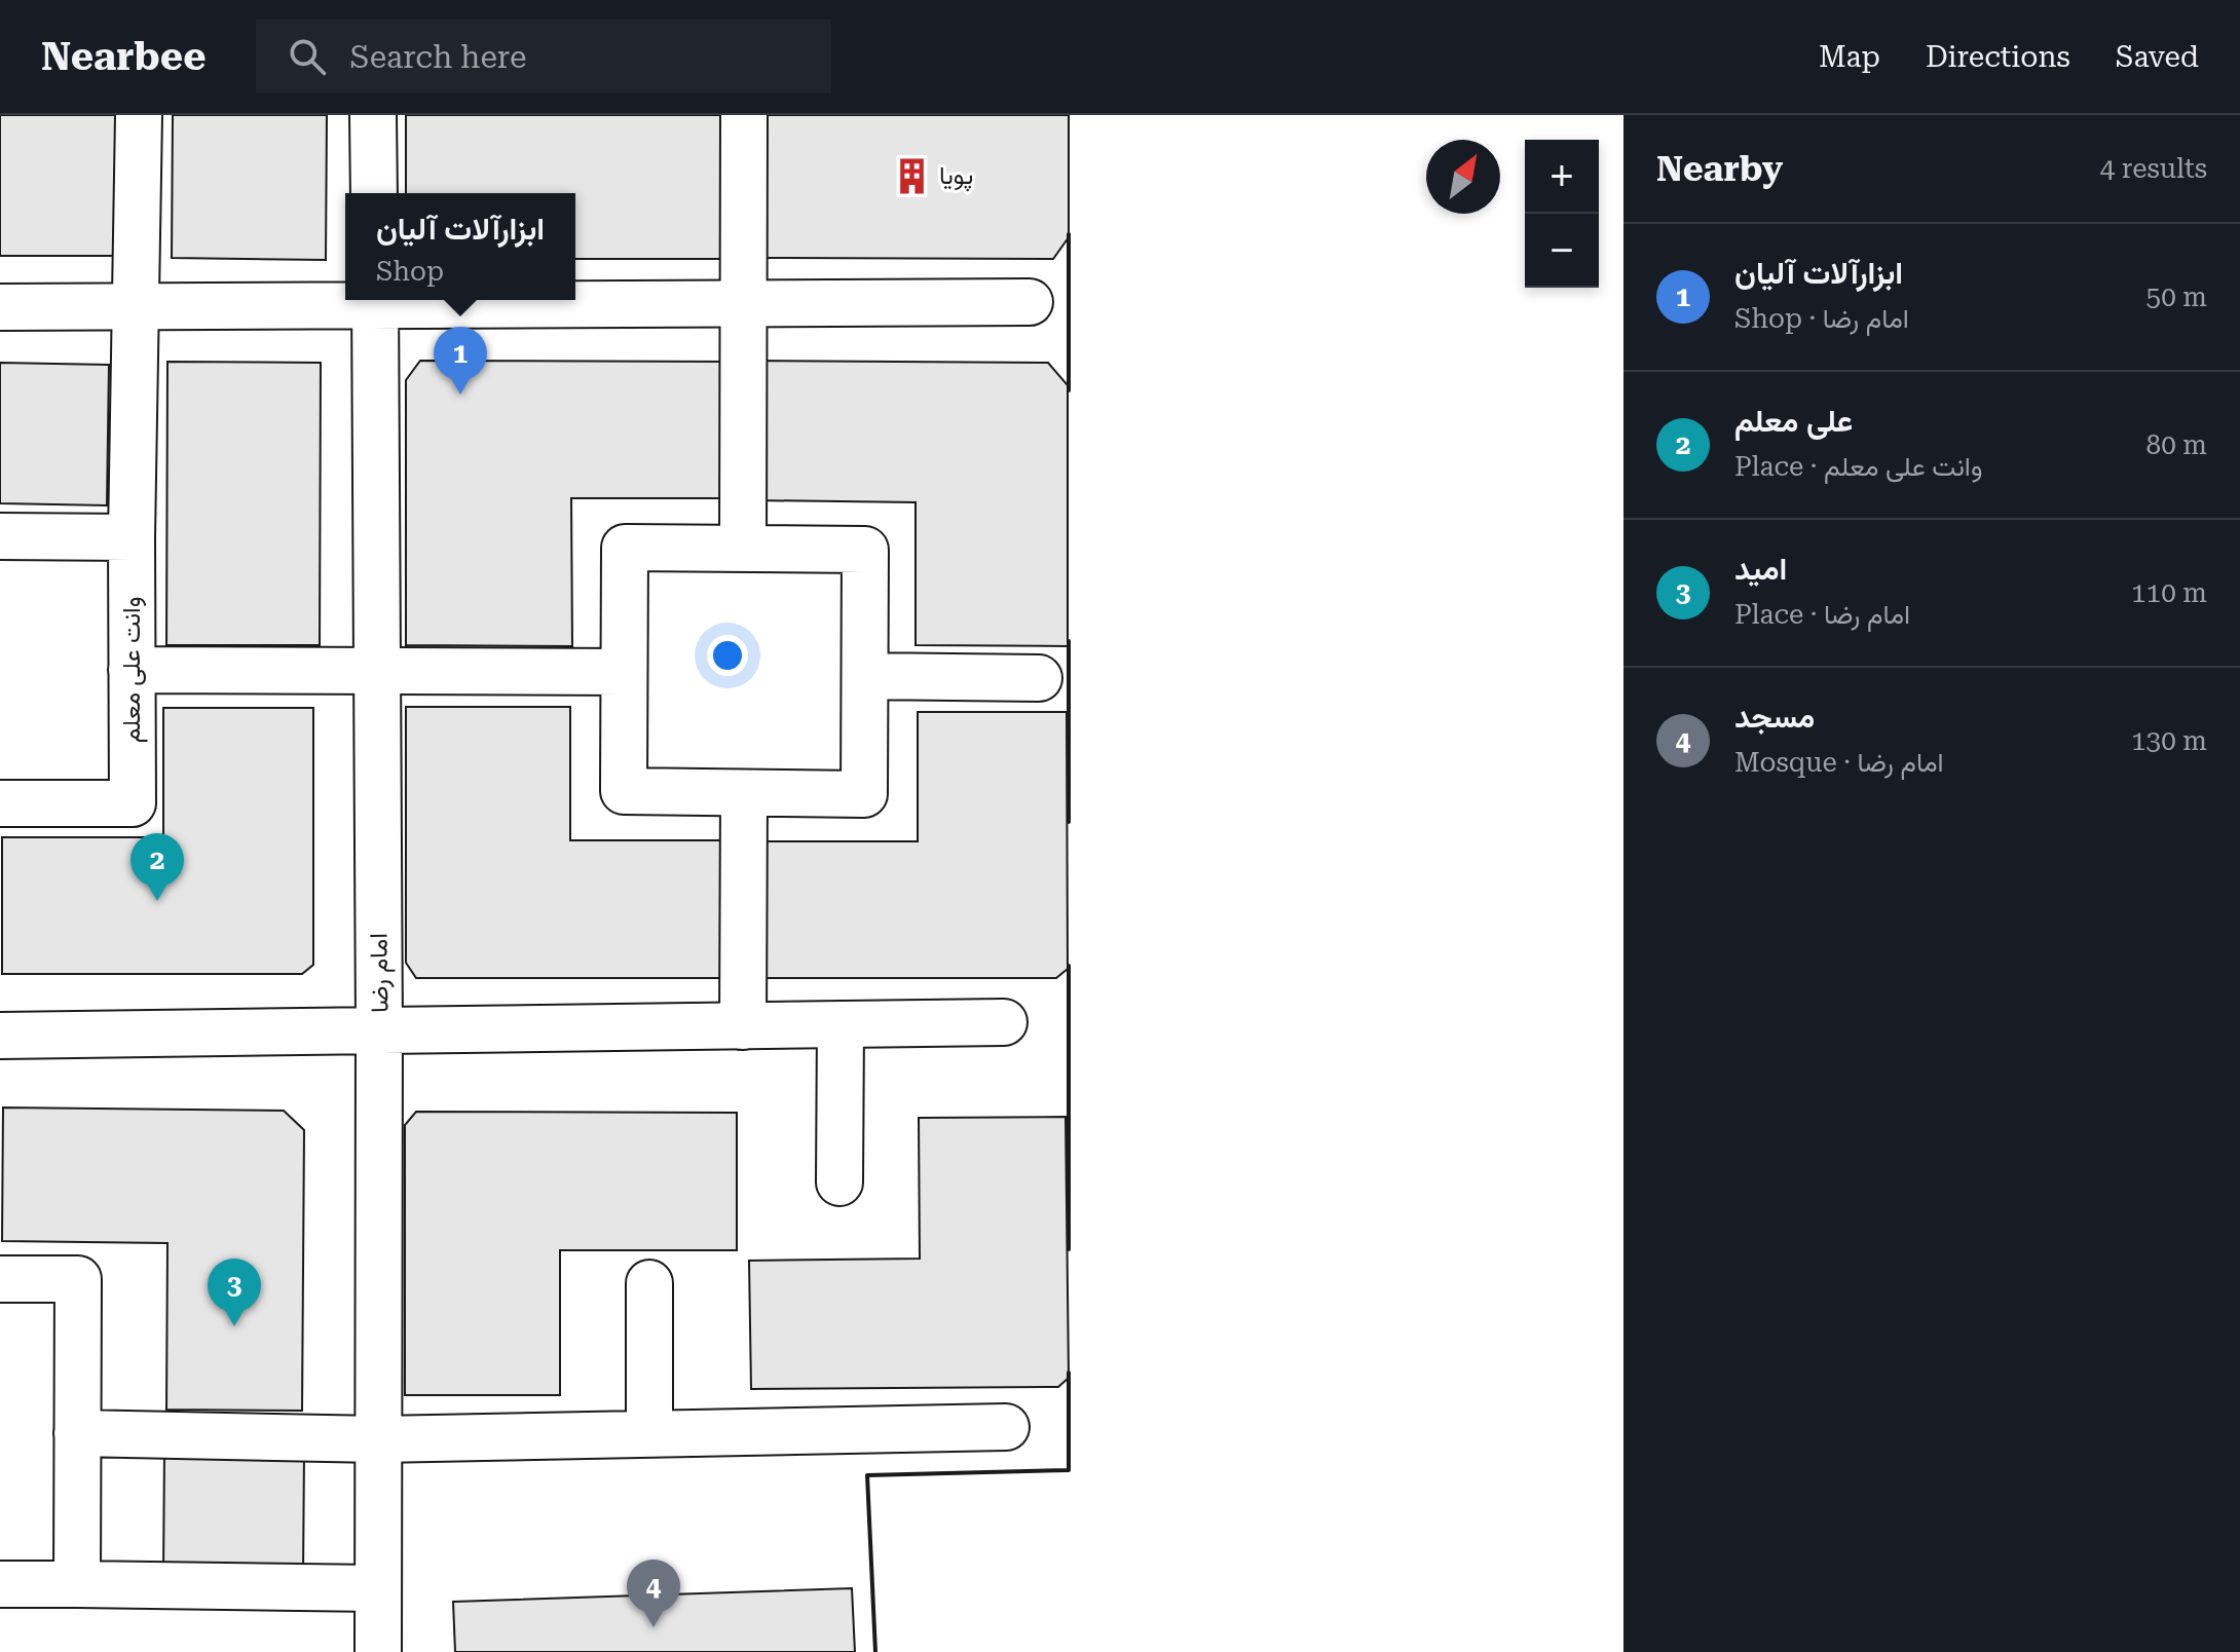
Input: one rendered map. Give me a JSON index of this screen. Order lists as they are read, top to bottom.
{
  "streets": {
    "street": ["وانت علی معلم", "امام رضا"]
  },
  "places": {
    "building": ["پویا"]
  },
  "north": "top right",
  "page": {
    "header": "Nearbee",
    "search": "Search here",
    "nav": ["Map", "Directions", "Saved"],
    "heading": ["Nearby", "4 results"],
    "map_buttons": ["+", "−"],
    "popup": ["ابزارآلات آلیان", "Shop"],
    "list": [
      {
        "mark": "1",
        "name": "ابزارآلات آلیان",
        "note": "Shop · امام رضا",
        "value": "50 m"
      },
      {
        "mark": "2",
        "name": "علی معلم",
        "note": "Place · وانت علی معلم",
        "value": "80 m"
      },
      {
        "mark": "3",
        "name": "امید",
        "note": "Place · امام رضا",
        "value": "110 m"
      },
      {
        "mark": "4",
        "name": "مسجد",
        "note": "Mosque · امام رضا",
        "value": "130 m"
      }
    ],
    "pins": [
      "1",
      "2",
      "3",
      "4"
    ]
  }
}
